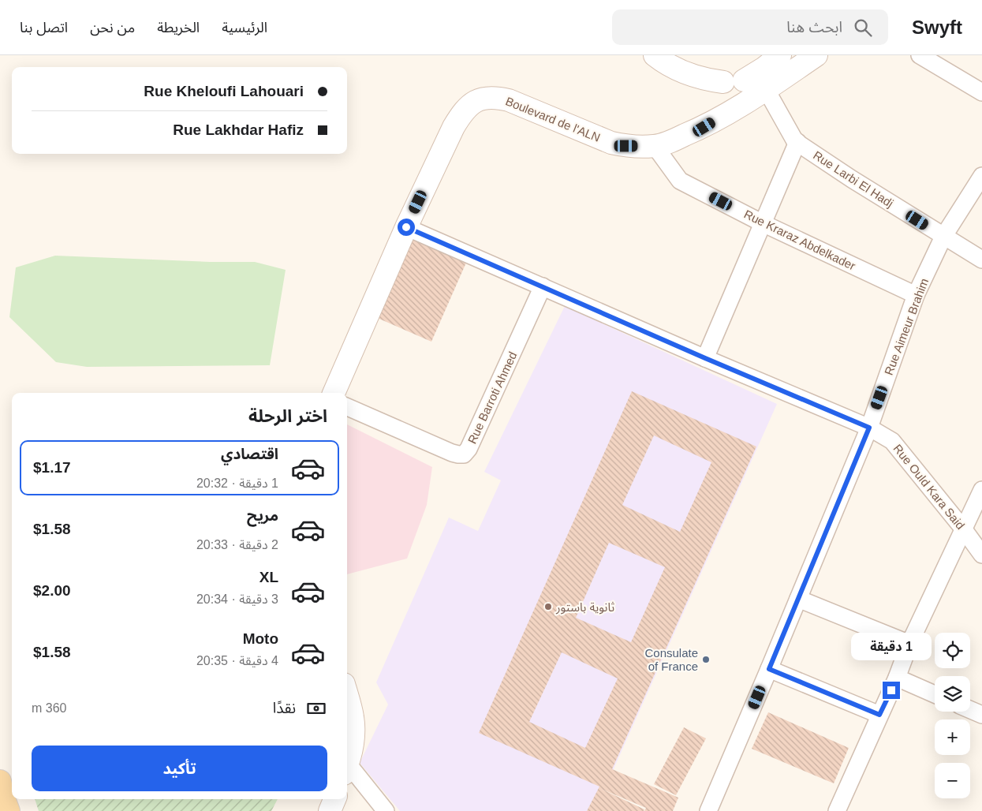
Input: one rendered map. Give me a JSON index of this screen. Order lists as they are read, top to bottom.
{
  "streets": {
    "main road": ["Boulevard de l'ALN"],
    "street": [
      "Rue Larbi El Hadj",
      "Rue Kraraz Abdelkader",
      "Rue Aimeur Brahim",
      "Rue Barroti Ahmed",
      "Rue Ould Kara Said"
    ]
  },
  "crossings": [
    ["Boulevard de l'ALN", "Rue Larbi El Hadj"],
    ["Boulevard de l'ALN", "Rue Kraraz Abdelkader"],
    ["Boulevard de l'ALN", "Rue Ould Kara Said"],
    ["Rue Larbi El Hadj", "Rue Aimeur Brahim"],
    ["Rue Kraraz Abdelkader", "Rue Aimeur Brahim"],
    ["Rue Aimeur Brahim", "Rue Ould Kara Said"],
    ["Rue Barroti Ahmed", "Rue Ould Kara Said"]
  ],
  "places": ["ثانوية باستور", "Consulate of France"],
  "page": {
    "header": "Swyft",
    "search": "ابحث هنا",
    "nav": [
      "الرئيسية",
      "الخريطة",
      "من نحن",
      "اتصل بنا"
    ],
    "banner": ["Rue Kheloufi Lahouari", "Rue Lakhdar Hafiz"],
    "heading": "اختر الرحلة",
    "list": [
      {
        "name": "اقتصادي",
        "note": "1 دقيقة · 20:32",
        "value": "$1.17"
      },
      {
        "name": "مريح",
        "note": "2 دقيقة · 20:33",
        "value": "$1.58"
      },
      {
        "name": "XL",
        "note": "3 دقيقة · 20:34",
        "value": "$2.00"
      },
      {
        "name": "Moto",
        "note": "4 دقيقة · 20:35",
        "value": "$1.58"
      }
    ],
    "map_buttons": ["+", "−"],
    "bubble": "1 دقيقة",
    "pay": ["نقدًا", "360 m"],
    "buttons": "تأكيد"
  }
}
